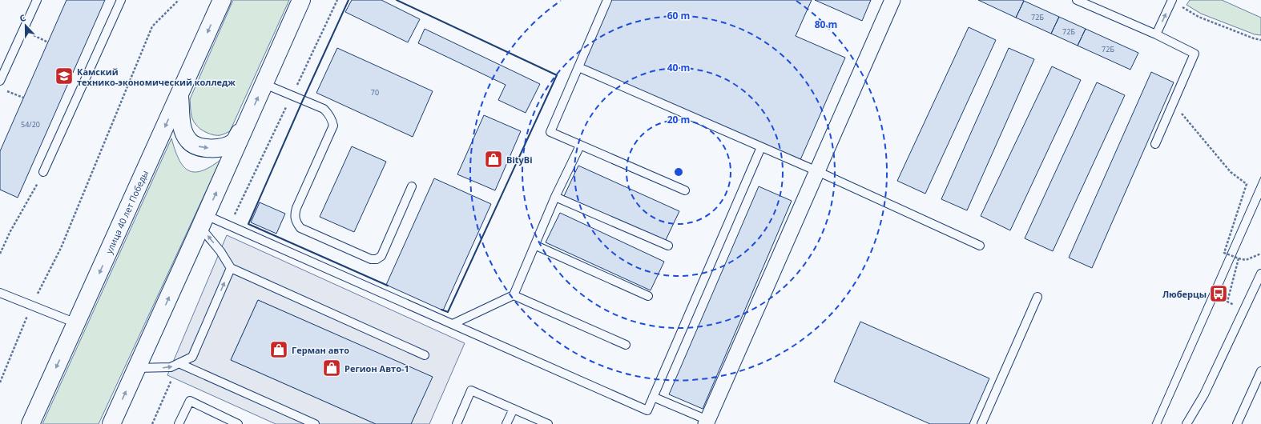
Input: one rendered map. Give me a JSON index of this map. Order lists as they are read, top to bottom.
{
  "streets": {
    "street": ["улица 40 лет Победы"]
  },
  "places": {
    "school or university": ["Камский технико-экономический колледж"],
    "shop": ["BityBi", "Герман авто", "Регион Авто-1"],
    "bus stop": ["Люберцы"]
  },
  "house_numbers": [
    "72Б",
    "72Б",
    "72Б",
    "70",
    "54/20"
  ],
  "north": "top",
  "rings": [
    "60 m",
    "80 m",
    "40 m",
    "20 m"
  ]
}
